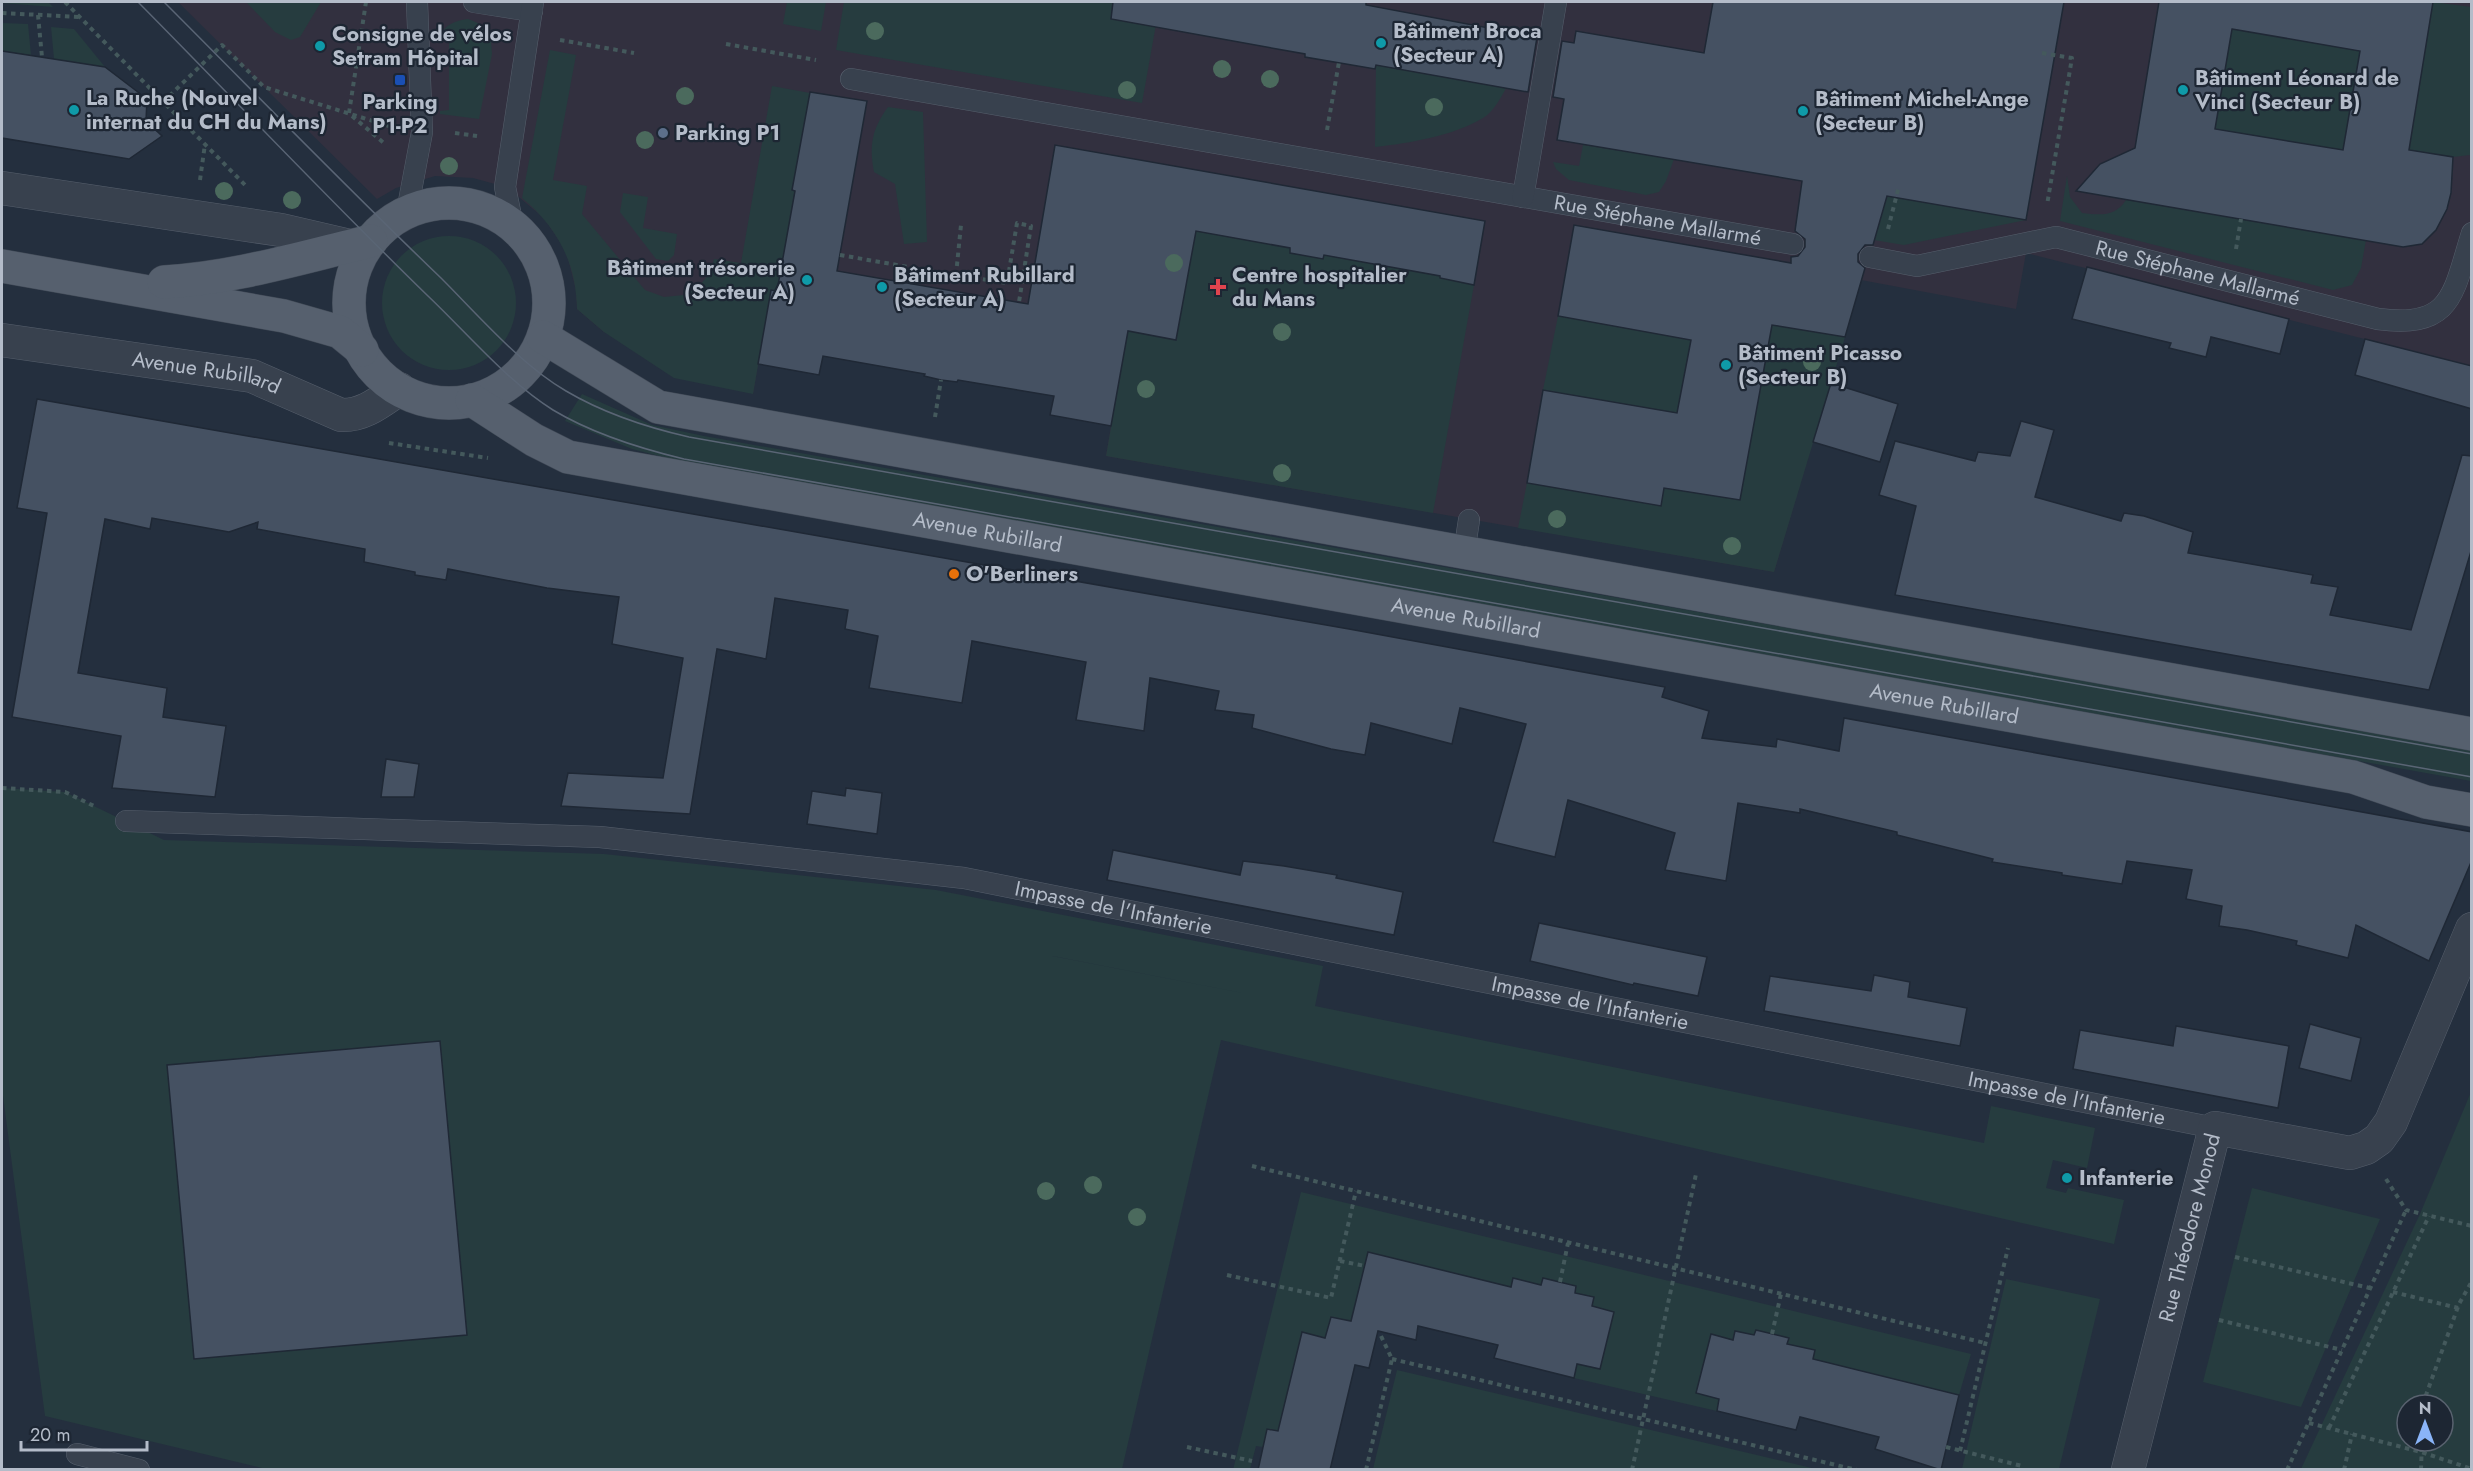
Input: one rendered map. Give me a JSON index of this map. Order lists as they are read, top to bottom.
{
  "streets": {
    "main road": ["Avenue Rubillard"],
    "street": ["Rue Théodore Monod"],
    "lane": ["Rue Stéphane Mallarmé", "Impasse de l'Infanterie"]
  },
  "crossings": [
    ["Impasse de l'Infanterie", "Rue Théodore Monod"]
  ],
  "places": {
    "other": [
      "Bâtiment Broca (Secteur A)",
      "Consigne de vélos Setram Hôpital",
      "Bâtiment Léonard de Vinci (Secteur B)",
      "La Ruche (Nouvel internat du CH du Mans)",
      "Bâtiment Michel-Ange (Secteur B)",
      "Parking P1",
      "Bâtiment trésorerie (Secteur A)",
      "Bâtiment Rubillard (Secteur A)",
      "Bâtiment Picasso (Secteur B)",
      "O'Berliners",
      "Infanterie"
    ],
    "transit": ["Parking P1-P2"],
    "health": ["Centre hospitalier du Mans"]
  },
  "scale_bar": "20 m",
  "north": "top"
}
